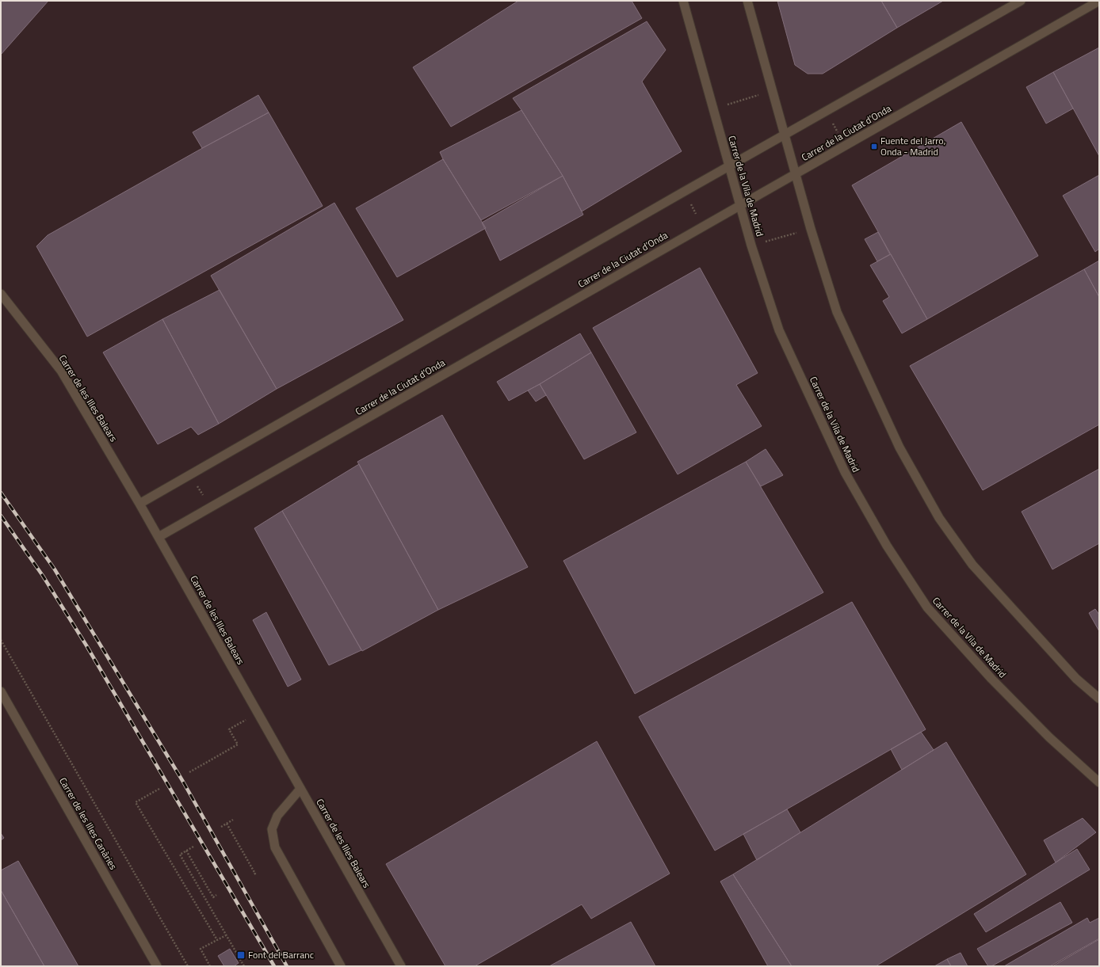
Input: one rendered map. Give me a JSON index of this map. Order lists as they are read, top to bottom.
{
  "streets": {
    "street": [
      "Carrer de la Ciutat d’Onda",
      "Carrer de la Vila de Madrid",
      "Carrer de les Illes Balears",
      "Carrer de les Illes Canàries"
    ]
  },
  "crossings": [
    ["Carrer de la Ciutat d’Onda", "Carrer de la Vila de Madrid"],
    ["Carrer de la Ciutat d’Onda", "Carrer de les Illes Balears"]
  ],
  "places": {
    "transit": ["Fuente del Jarro, Onda - Madrid", "Font del Barranc"]
  }
}
